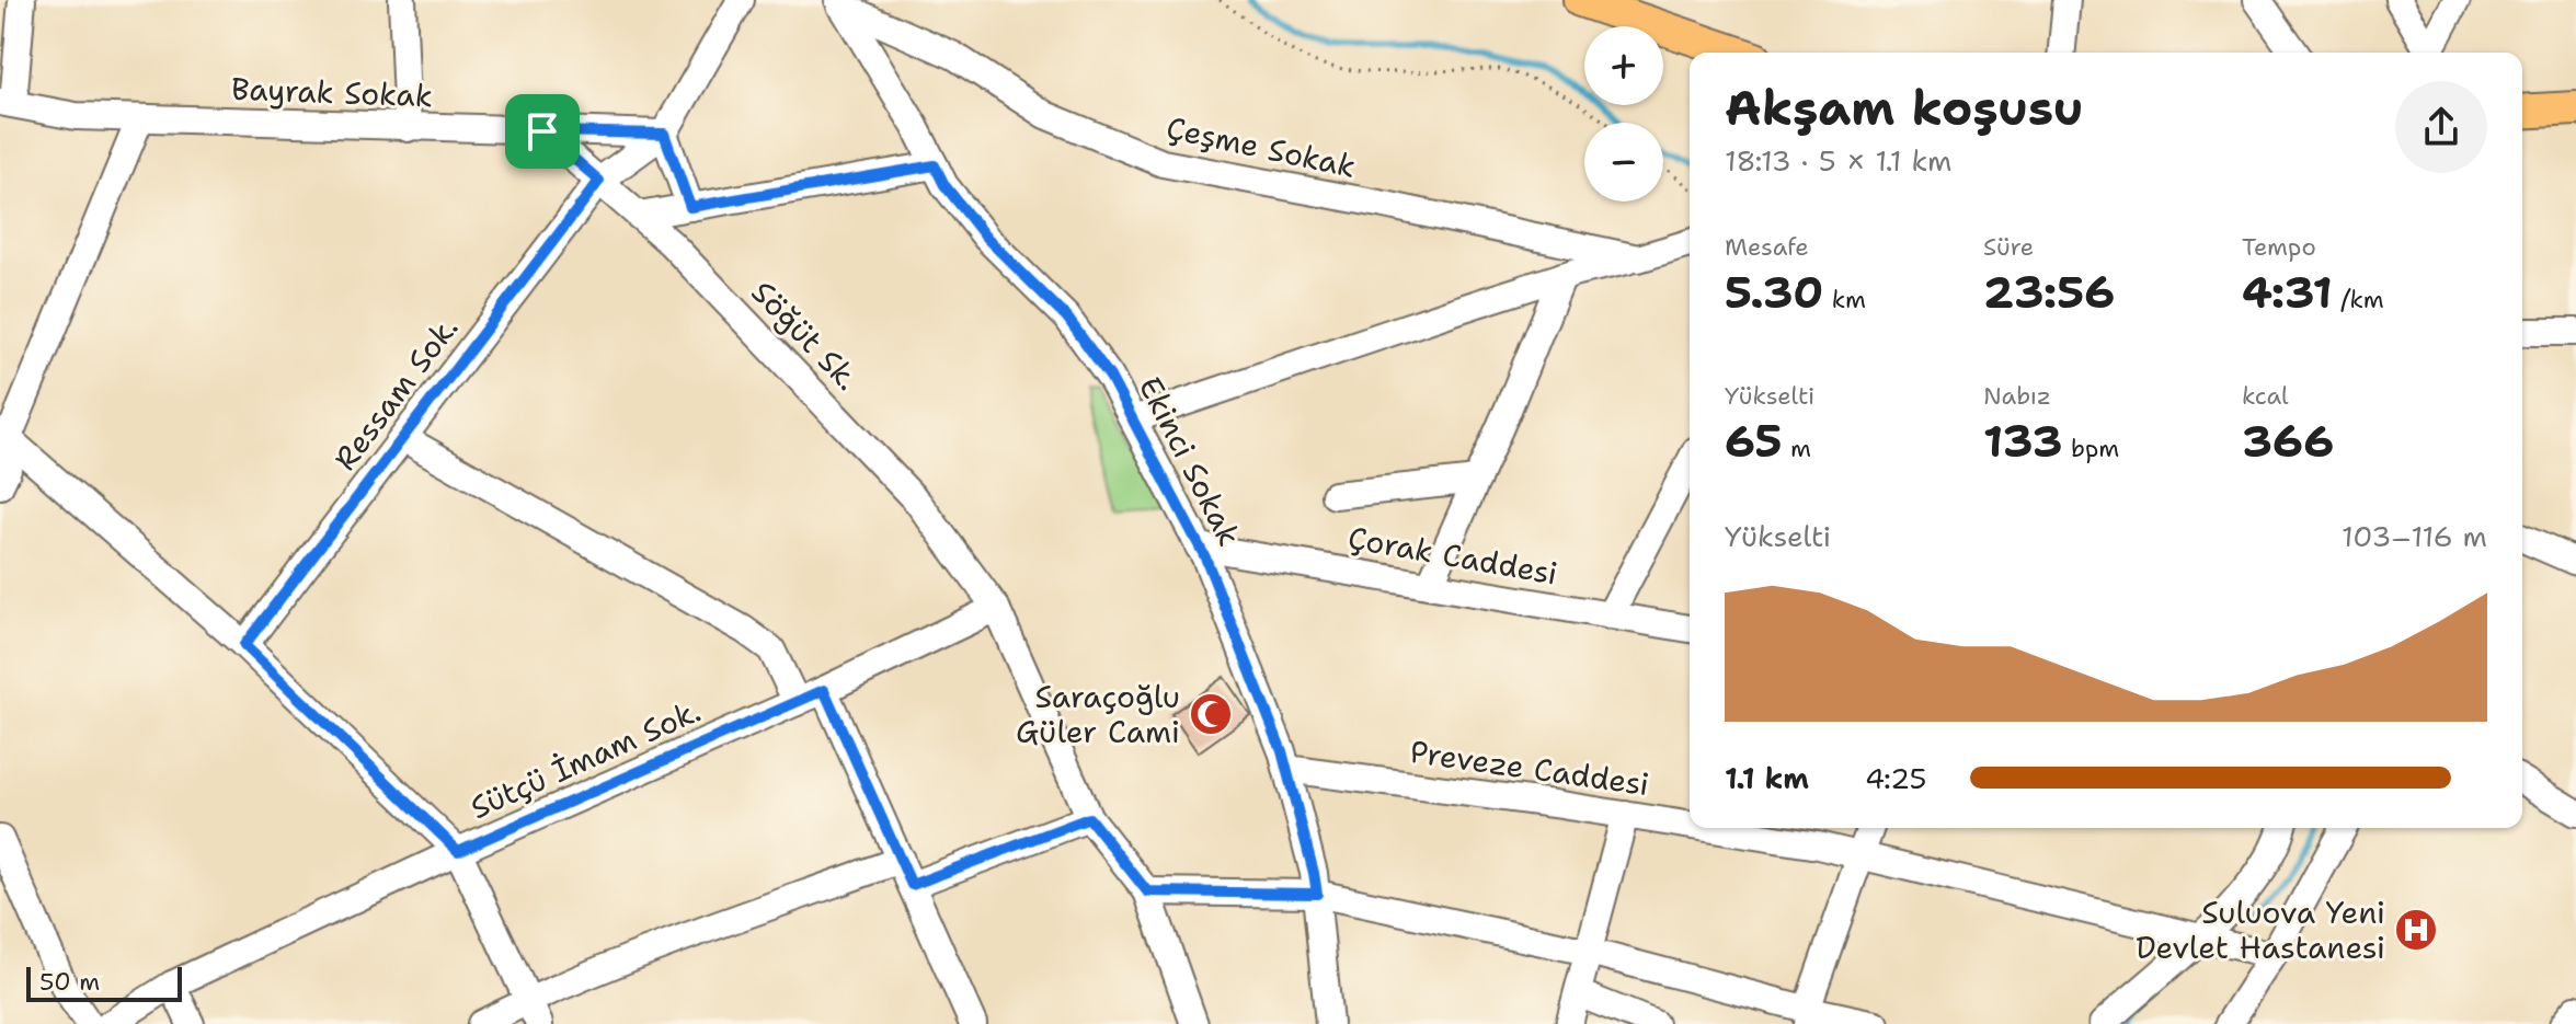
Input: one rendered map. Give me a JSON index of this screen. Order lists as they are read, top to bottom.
{
  "streets": {
    "street": [
      "Bayrak Sokak",
      "Çeşme Sokak",
      "Söğüt Sk.",
      "Ressam Sok.",
      "Ekinci Sokak",
      "Çorak Caddesi",
      "Sütçü İmam Sok.",
      "Preveze Caddesi"
    ]
  },
  "crossings": [
    ["Bayrak Sokak", "Söğüt Sk."],
    ["Bayrak Sokak", "Ressam Sok."],
    ["Çeşme Sokak", "Ekinci Sokak"],
    ["Söğüt Sk.", "Ressam Sok."],
    ["Söğüt Sk.", "Sütçü İmam Sok."],
    ["Ekinci Sokak", "Çorak Caddesi"],
    ["Ekinci Sokak", "Preveze Caddesi"]
  ],
  "places": {
    "mosque": ["Saraçoğlu Güler Cami"],
    "hospital": ["Suluova Yeni Devlet Hastanesi"]
  },
  "scale_bar": "50 m",
  "page": {
    "map_buttons": ["+", "−"],
    "heading": ["Akşam koşusu", "18:13 · 5 × 1.1 km"],
    "stats": [
      ["Mesafe", "5.30 km"],
      ["Süre", "23:56"],
      ["Tempo", "4:31 /km"],
      ["Yükselti", "65 m"],
      ["Nabız", "133 bpm"],
      ["kcal", "366"]
    ],
    "chart": ["Yükselti", "103–116 m"],
    "list": [
      {
        "name": "1.1 km",
        "note": "4:25"
      }
    ],
    "scale": "50 m"
  }
}
